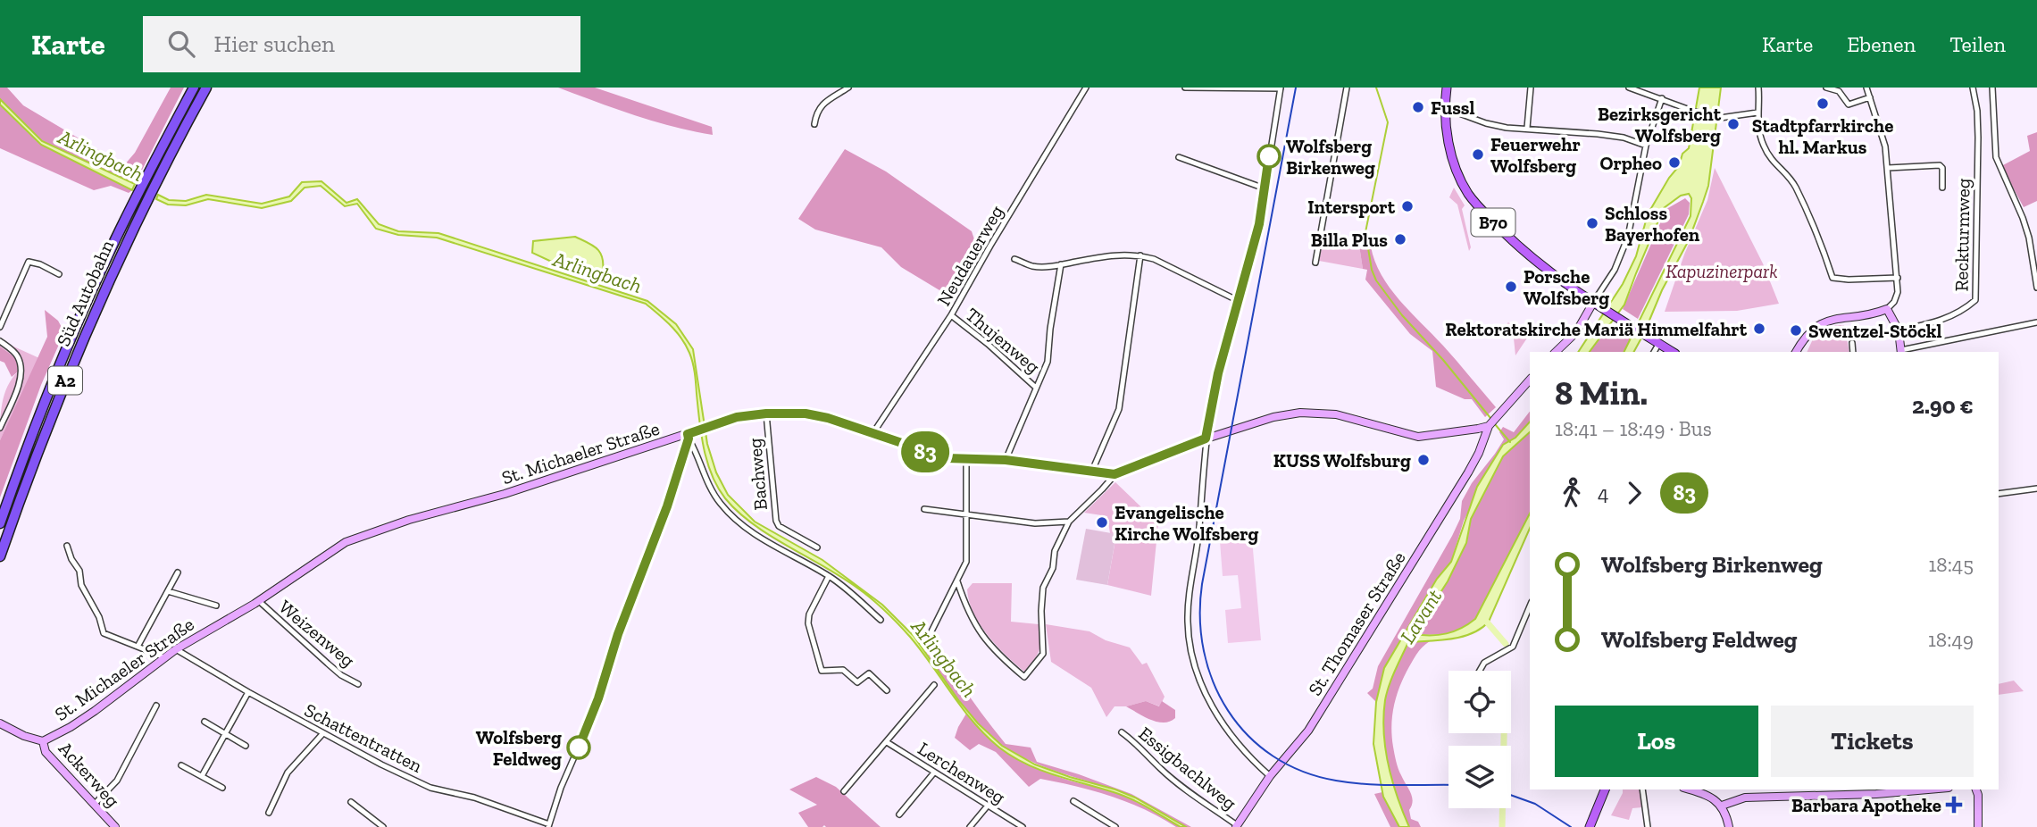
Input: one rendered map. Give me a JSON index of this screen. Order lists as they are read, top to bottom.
{
  "streets": {
    "highway": ["Süd Autobahn", "A2"],
    "main road": [
      "B70",
      "St. Michaeler Straße",
      "St. Thomaser Straße",
      "Ackerweg"
    ],
    "street": [
      "Reckturmweg",
      "Neudauerweg",
      "Thujenweg",
      "Bachweg",
      "Weizenweg",
      "Schattentratten",
      "Essigbachlweg",
      "Lerchenweg"
    ]
  },
  "crossings": [
    ["Neudauerweg", "Thujenweg"],
    ["Neudauerweg", "St. Michaeler Straße"],
    ["St. Michaeler Straße", "Bachweg"],
    ["St. Michaeler Straße", "Weizenweg"],
    ["St. Michaeler Straße", "Schattentratten"],
    ["St. Michaeler Straße", "Ackerweg"],
    ["St. Thomaser Straße", "Essigbachlweg"]
  ],
  "water": ["Arlingbach", "Lavant"],
  "parks": ["Kapuzinerpark"],
  "places": {
    "other": [
      "Stadtpfarrkirche hl. Markus",
      "Fussl",
      "Bezirksgericht Wolfsberg",
      "Feuerwehr Wolfsberg",
      "Wolfsberg Birkenweg",
      "Orpheo",
      "Intersport",
      "Schloss Bayerhofen",
      "Billa Plus",
      "Porsche Wolfsberg",
      "Rektoratskirche Mariä Himmelfahrt",
      "Swentzel-Stöckl",
      "KUSS Wolfsburg",
      "Evangelische Kirche Wolfsberg",
      "Wolfsberg Feldweg"
    ],
    "health": ["Barbara Apotheke"]
  },
  "lines": ["bus line 83"],
  "page": {
    "header": "Karte",
    "search": "Hier suchen",
    "nav": ["Karte", "Ebenen", "Teilen"],
    "on_map": "83",
    "heading": ["8 Min.", "18:41 – 18:49 · Bus", "2.90 €"],
    "legs": ["4", "83"],
    "list": [
      {
        "name": "Wolfsberg Birkenweg",
        "value": "18:45"
      },
      {
        "name": "Wolfsberg Feldweg",
        "value": "18:49"
      }
    ],
    "buttons": ["Los", "Tickets"]
  }
}
